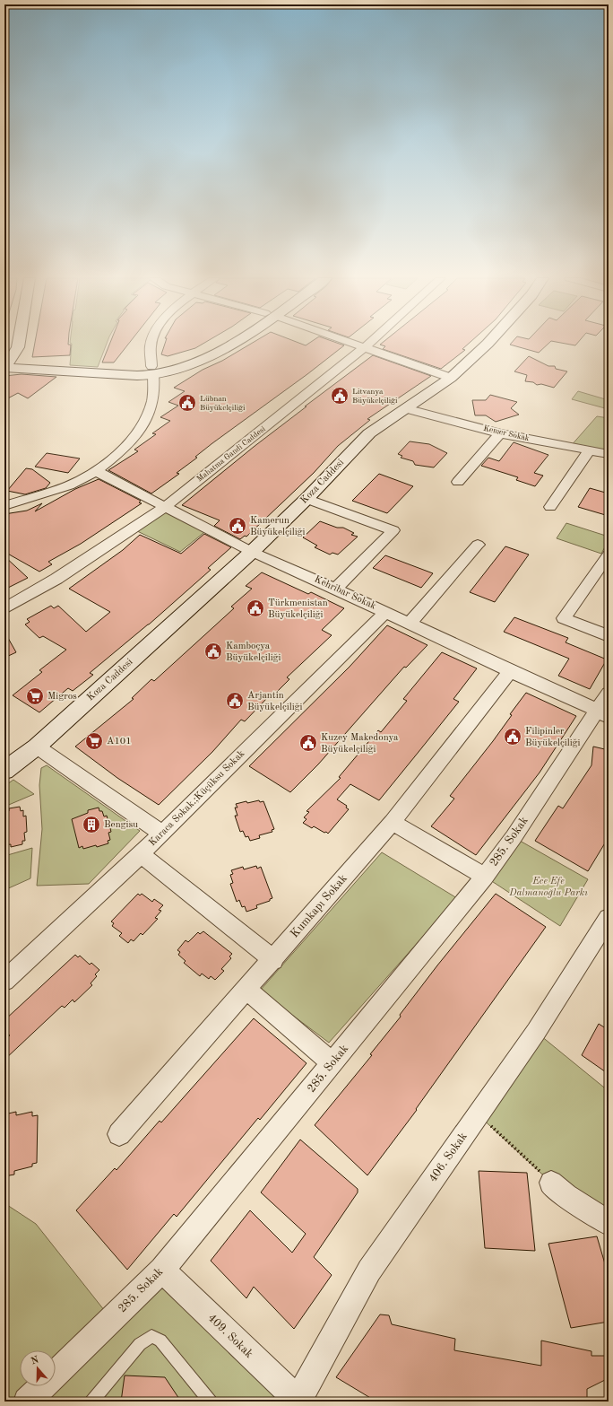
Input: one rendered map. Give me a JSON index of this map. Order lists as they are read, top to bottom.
{
  "streets": {
    "street": [
      "Kemer Sokak",
      "Mahatma Gandi Caddesi",
      "Koza Caddesi",
      "Kehribar Sokak",
      "Karaca Sokak.;Küçüksu Sokak",
      "285. Sokak",
      "Kumkapı Sokak",
      "406. Sokak",
      "409. Sokak"
    ]
  },
  "crossings": [
    ["Kemer Sokak", "Koza Caddesi"],
    ["Mahatma Gandi Caddesi", "Kehribar Sokak"],
    ["Koza Caddesi", "Kehribar Sokak"],
    ["Kehribar Sokak", "Karaca Sokak.;Küçüksu Sokak"],
    ["Kehribar Sokak", "285. Sokak"],
    ["Kehribar Sokak", "Kumkapı Sokak"],
    ["285. Sokak", "409. Sokak"],
    ["406. Sokak", "409. Sokak"]
  ],
  "parks": ["Ece Efe Dalmanoğlu Parkı"],
  "places": {
    "public building": [
      "Litvanya Büyükelçiliği",
      "Lübnan Büyükelçiliği",
      "Kamerun Büyükelçiliği",
      "Türkmenistan Büyükelçiliği",
      "Kamboçya Büyükelçiliği",
      "Arjantin Büyükelçiliği",
      "Filipinler Büyükelçiliği",
      "Kuzey Makedonya Büyükelçiliği"
    ],
    "supermarket": ["Migros", "A101"],
    "building": ["Bengisu"]
  },
  "north": "top"
}
